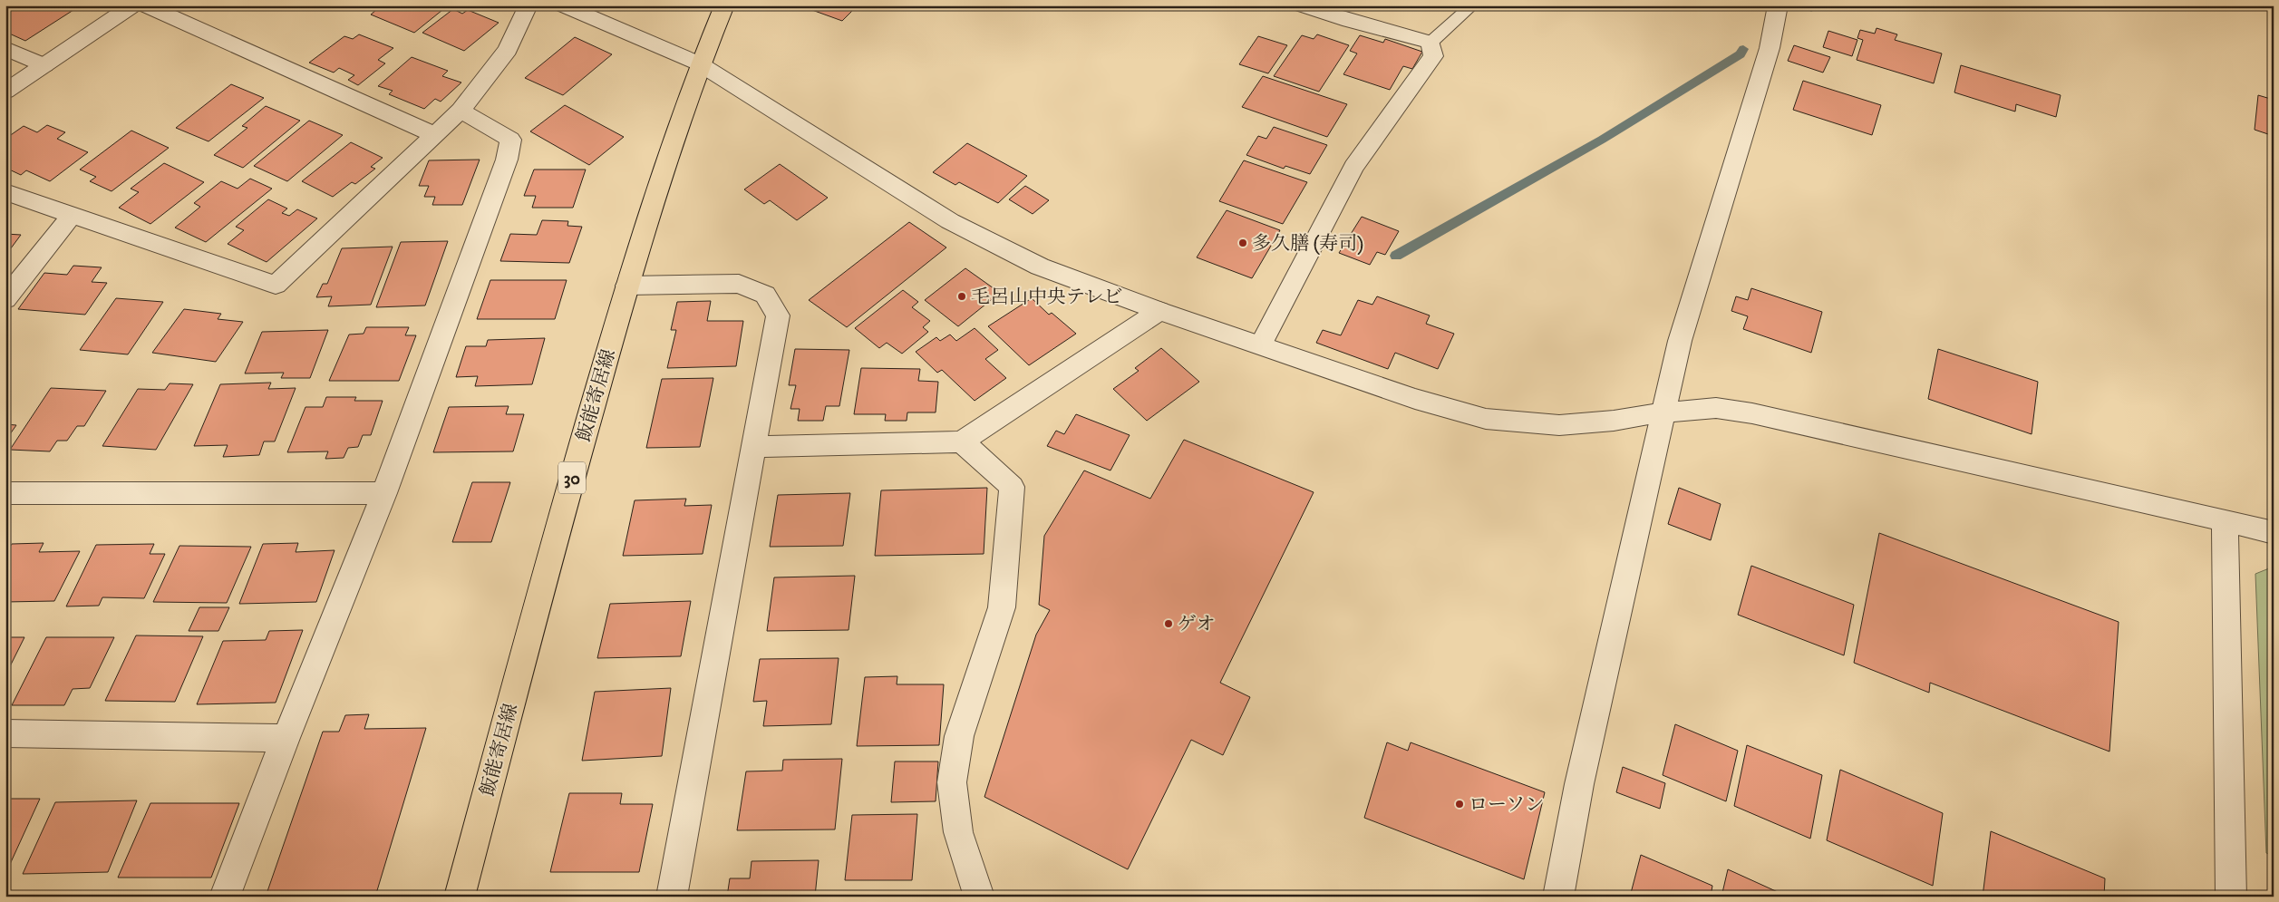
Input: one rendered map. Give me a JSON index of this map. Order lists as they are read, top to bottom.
{
  "streets": {
    "main road": ["飯能寄居線", "30"]
  },
  "places": [
    "多久膳 (寿司)",
    "毛呂山中央テレビ",
    "ゲオ",
    "ローソン"
  ]
}
